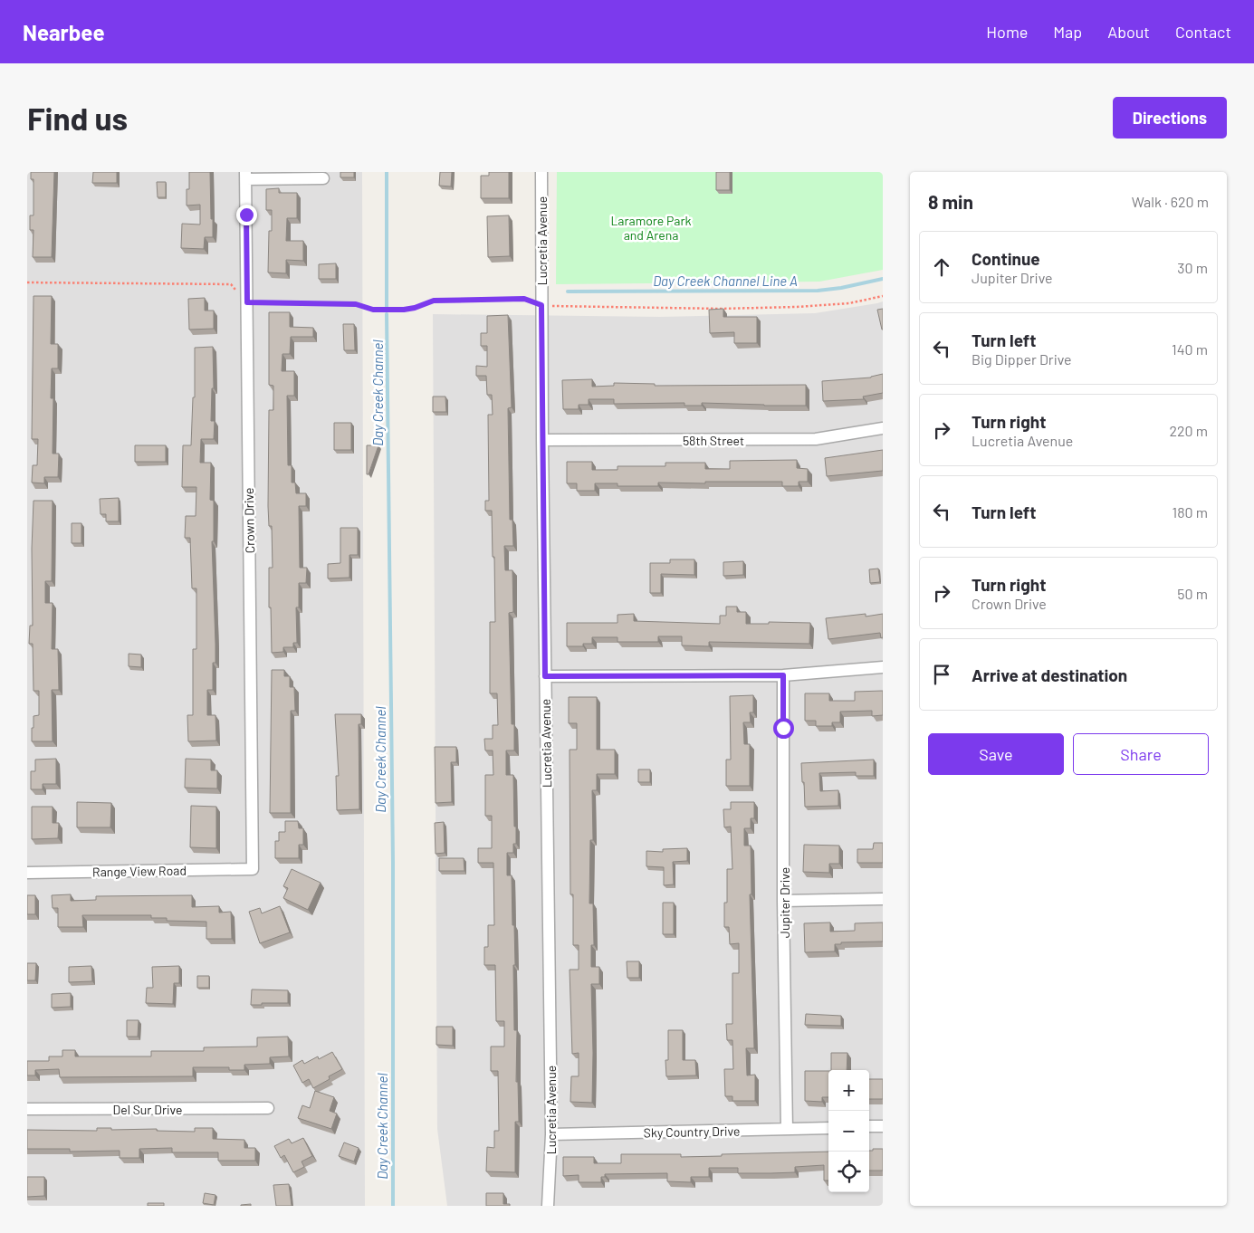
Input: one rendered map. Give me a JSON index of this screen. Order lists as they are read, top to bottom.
{
  "streets": {
    "street": [
      "Lucretia Avenue",
      "58th Street",
      "Crown Drive",
      "Range View Road",
      "Jupiter Drive",
      "Del Sur Drive",
      "Sky Country Drive"
    ]
  },
  "crossings": [
    ["Lucretia Avenue", "58th Street"],
    ["Lucretia Avenue", "Sky Country Drive"],
    ["Crown Drive", "Range View Road"],
    ["Jupiter Drive", "Sky Country Drive"]
  ],
  "water": ["Day Creek Channel Line A", "Day Creek Channel"],
  "parks": ["Laramore Park and Arena"],
  "page": {
    "header": "Nearbee",
    "nav": [
      "Home",
      "Map",
      "About",
      "Contact"
    ],
    "buttons": [
      "Directions",
      ["Save", "Share"]
    ],
    "title": "Find us",
    "heading": ["8 min", "Walk · 620 m"],
    "list": [
      ["Continue", "Jupiter Drive", "30 m"],
      ["Turn left", "Big Dipper Drive", "140 m"],
      ["Turn right", "Lucretia Avenue", "220 m"],
      ["Turn left", "180 m"],
      ["Turn right", "Crown Drive", "50 m"],
      "Arrive at destination"
    ],
    "map_buttons": ["+", "−"]
  }
}
